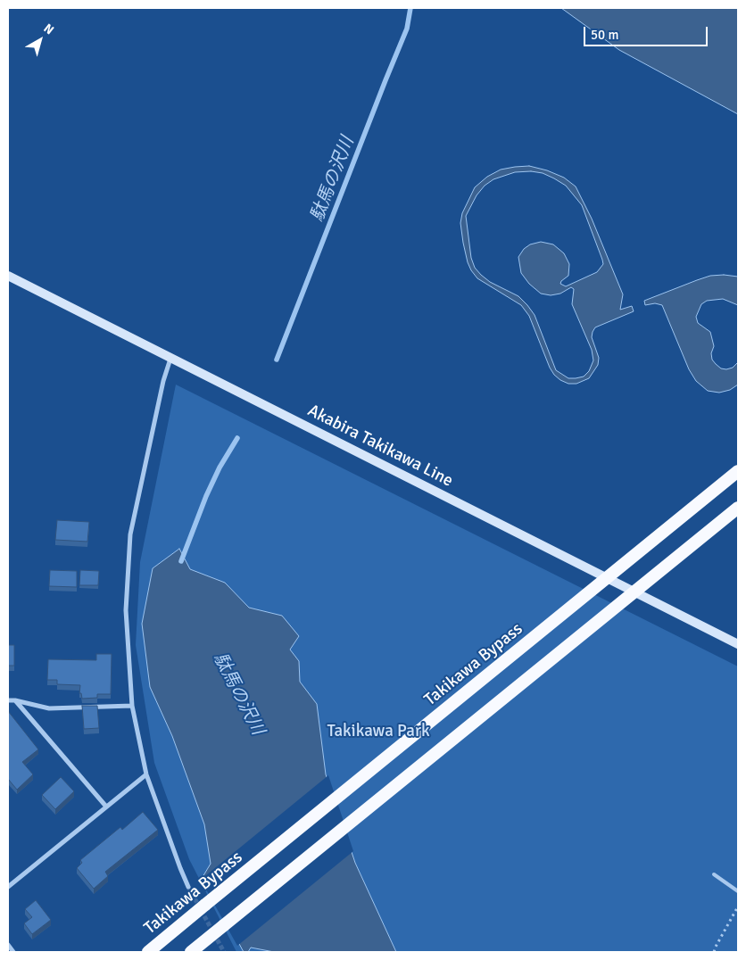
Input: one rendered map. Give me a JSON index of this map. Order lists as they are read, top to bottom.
{
  "streets": {
    "highway": ["Takikawa Bypass"],
    "main road": ["Akabira Takikawa Line"]
  },
  "water": ["駄馬の沢川"],
  "parks": ["Takikawa Park"],
  "scale_bar": "50 m",
  "north": "top right"
}
